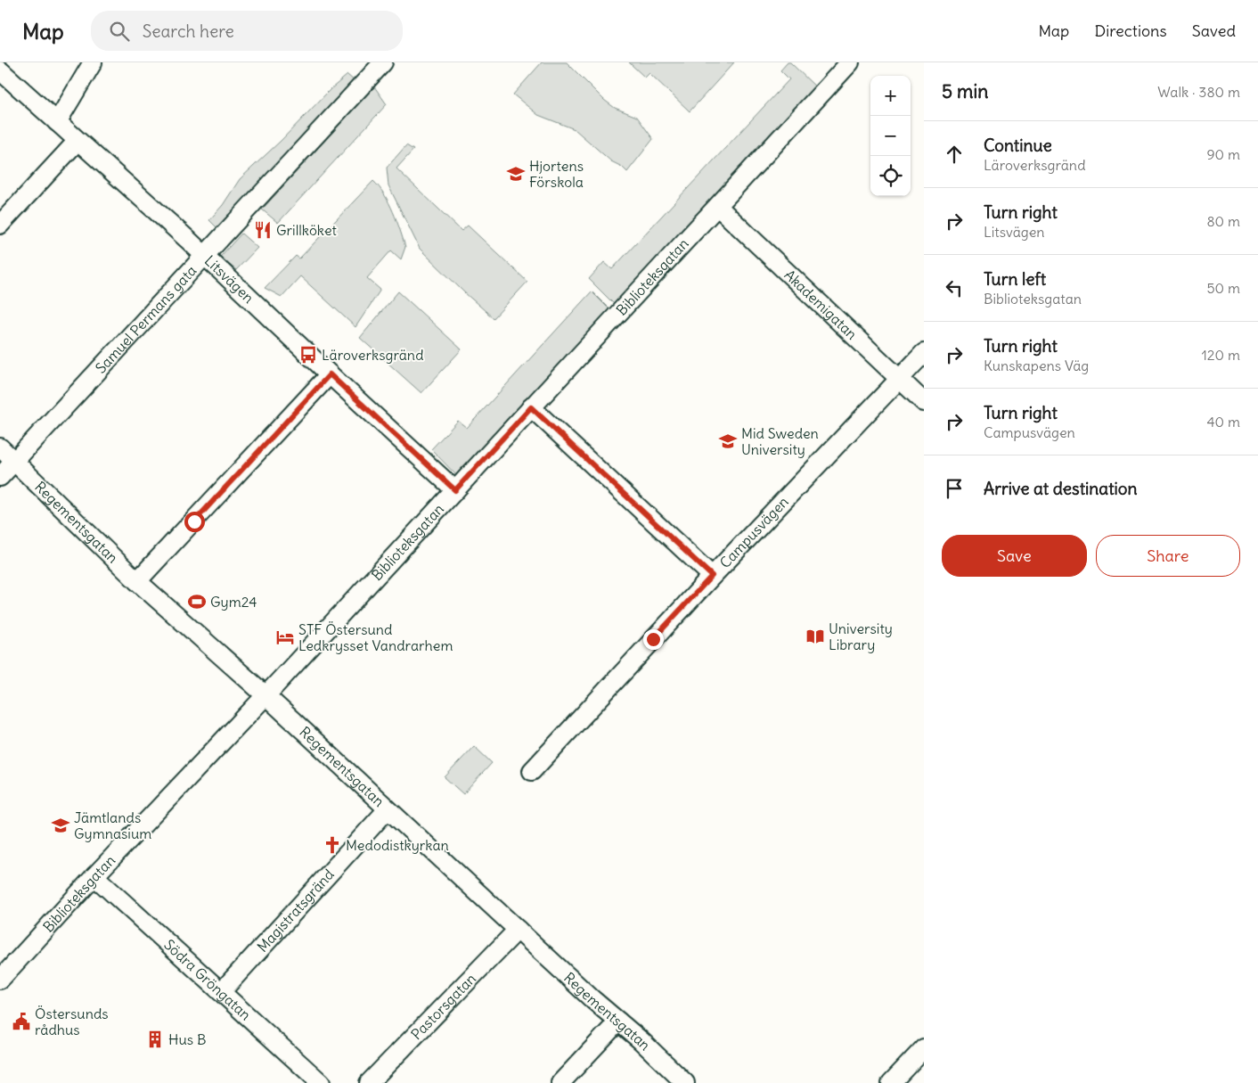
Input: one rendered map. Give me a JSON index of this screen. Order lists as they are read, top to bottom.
{
  "streets": {
    "street": [
      "Biblioteksgatan",
      "Litsvägen",
      "Akademigatan",
      "Samuel Permans gata",
      "Regementsgatan",
      "Campusvägen",
      "Magistratsgränd",
      "Södra Gröngatan",
      "Pastorsgatan"
    ]
  },
  "crossings": [
    ["Biblioteksgatan", "Litsvägen"],
    ["Biblioteksgatan", "Akademigatan"],
    ["Biblioteksgatan", "Regementsgatan"],
    ["Biblioteksgatan", "Södra Gröngatan"],
    ["Litsvägen", "Samuel Permans gata"],
    ["Akademigatan", "Campusvägen"],
    ["Samuel Permans gata", "Regementsgatan"],
    ["Regementsgatan", "Magistratsgränd"],
    ["Regementsgatan", "Pastorsgatan"],
    ["Magistratsgränd", "Södra Gröngatan"]
  ],
  "places": {
    "school or university": ["Hjortens Förskola", "Mid Sweden University", "Jämtlands Gymnasium"],
    "restaurant": ["Grillköket"],
    "bus stop": ["Läroverksgränd"],
    "sports": ["Gym24"],
    "library": ["University Library"],
    "hotel": ["STF Östersund Ledkrysset Vandrarhem"],
    "church": ["Medodistkyrkan"],
    "public building": ["Östersunds rådhus"],
    "building": ["Hus B"]
  },
  "page": {
    "header": "Map",
    "search": "Search here",
    "nav": ["Map", "Directions", "Saved"],
    "heading": ["5 min", "Walk · 380 m"],
    "map_buttons": ["+", "−"],
    "list": [
      ["Continue", "Läroverksgränd", "90 m"],
      ["Turn right", "Litsvägen", "80 m"],
      ["Turn left", "Biblioteksgatan", "50 m"],
      ["Turn right", "Kunskapens Väg", "120 m"],
      ["Turn right", "Campusvägen", "40 m"],
      "Arrive at destination"
    ],
    "buttons": ["Save", "Share"]
  }
}
